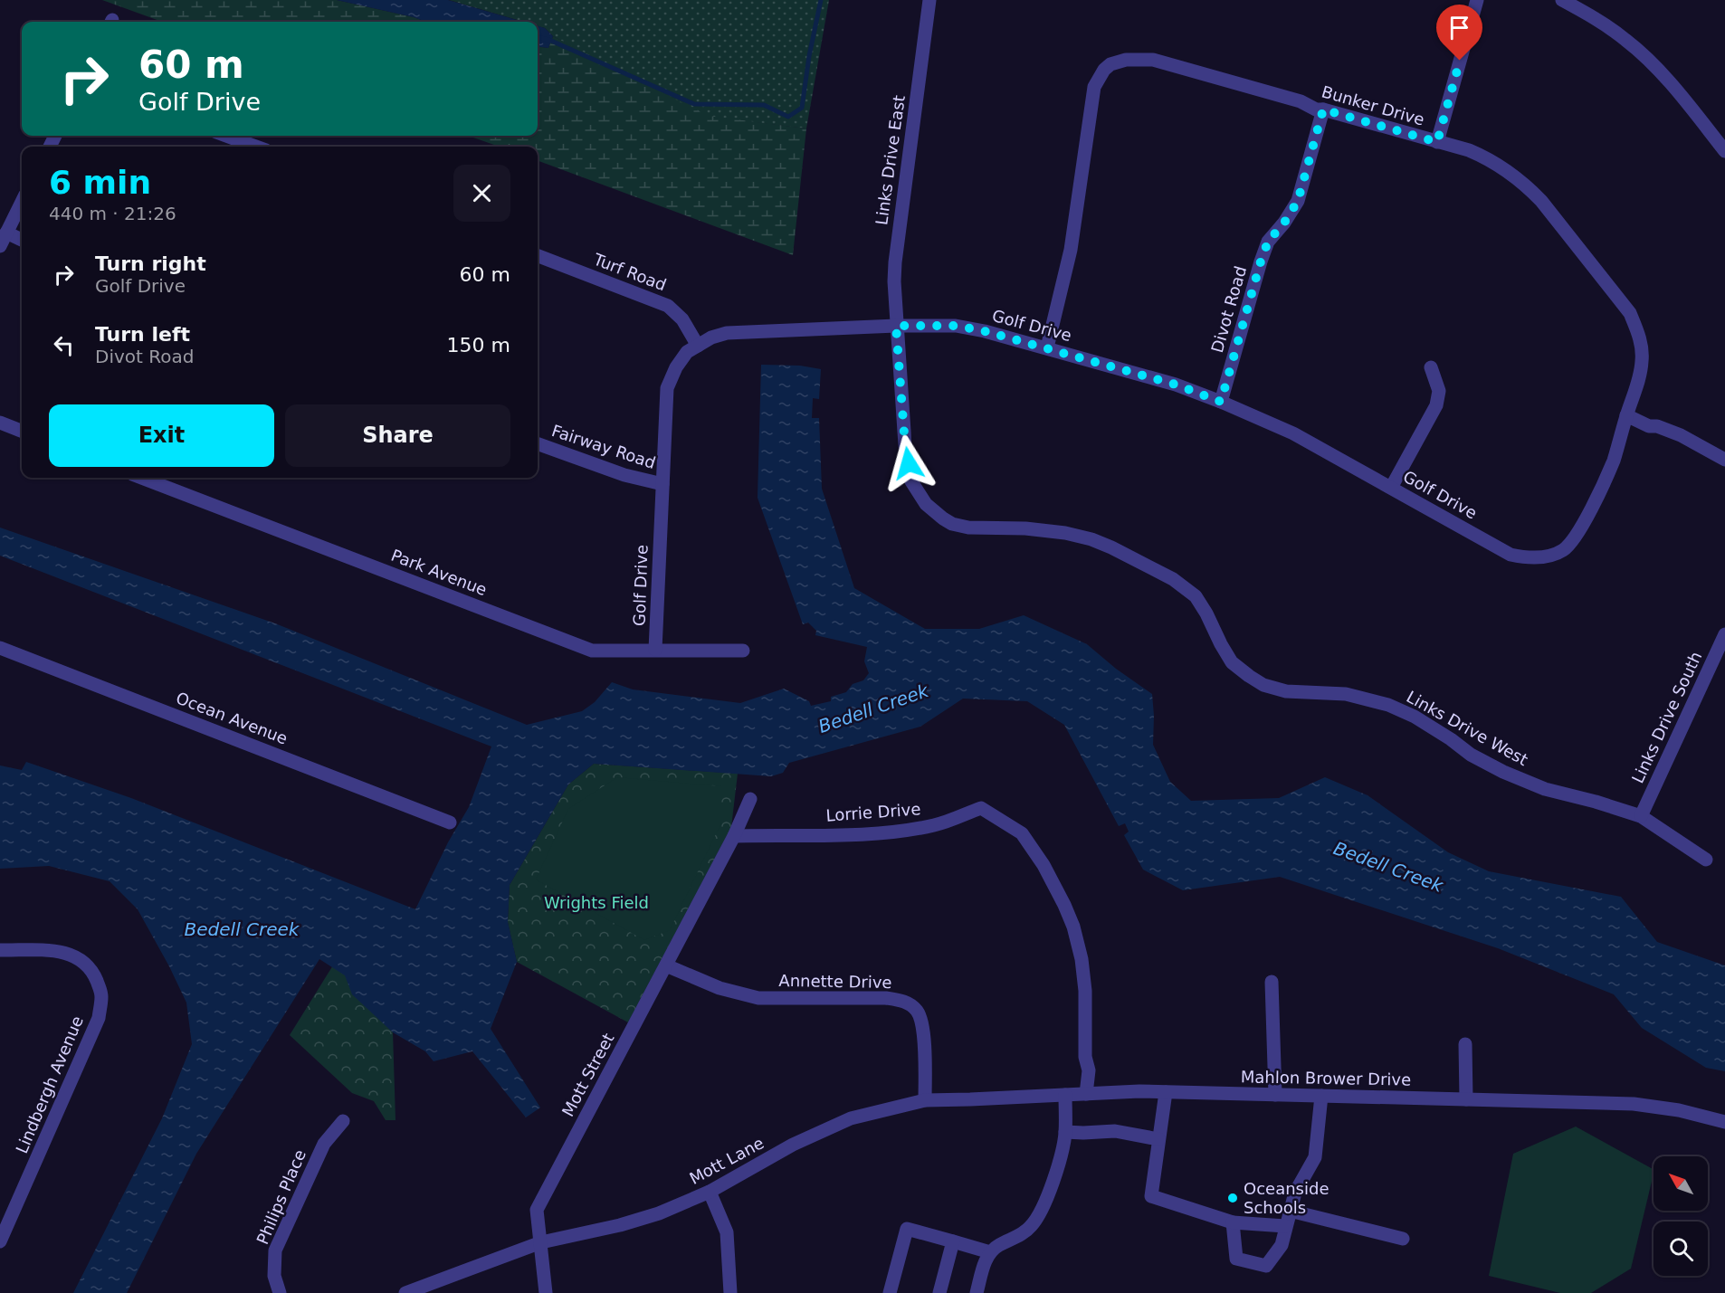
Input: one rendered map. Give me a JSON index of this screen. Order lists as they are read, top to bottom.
{
  "streets": {
    "street": [
      "Bunker Drive",
      "Links Drive East",
      "Turf Road",
      "Divot Road",
      "Golf Drive",
      "Fairway Road",
      "Park Avenue",
      "Links Drive South",
      "Ocean Avenue",
      "Links Drive West",
      "Lorrie Drive",
      "Annette Drive",
      "Mott Street",
      "Mahlon Brower Drive",
      "Lindbergh Avenue",
      "Mott Lane",
      "Philips Place"
    ]
  },
  "crossings": [
    ["Bunker Drive", "Divot Road"],
    ["Bunker Drive", "Golf Drive"],
    ["Links Drive East", "Golf Drive"],
    ["Links Drive East", "Links Drive West"],
    ["Turf Road", "Golf Drive"],
    ["Divot Road", "Golf Drive"],
    ["Golf Drive", "Fairway Road"],
    ["Golf Drive", "Park Avenue"],
    ["Golf Drive", "Links Drive West"],
    ["Links Drive South", "Links Drive West"],
    ["Lorrie Drive", "Mott Street"],
    ["Lorrie Drive", "Mahlon Brower Drive"],
    ["Annette Drive", "Mott Street"],
    ["Annette Drive", "Mahlon Brower Drive"],
    ["Annette Drive", "Mott Lane"],
    ["Mott Street", "Mott Lane"],
    ["Mahlon Brower Drive", "Mott Lane"]
  ],
  "water": ["Bedell Creek"],
  "parks": ["Wrights Field"],
  "places": ["Oceanside Schools"],
  "north": "top left",
  "page": {
    "turn": ["60 m", "Golf Drive"],
    "heading": ["6 min", "440 m · 21:26"],
    "list": [
      {
        "name": "Turn right",
        "note": "Golf Drive",
        "value": "60 m"
      },
      {
        "name": "Turn left",
        "note": "Divot Road",
        "value": "150 m"
      }
    ],
    "buttons": ["Exit", "Share"]
  }
}
